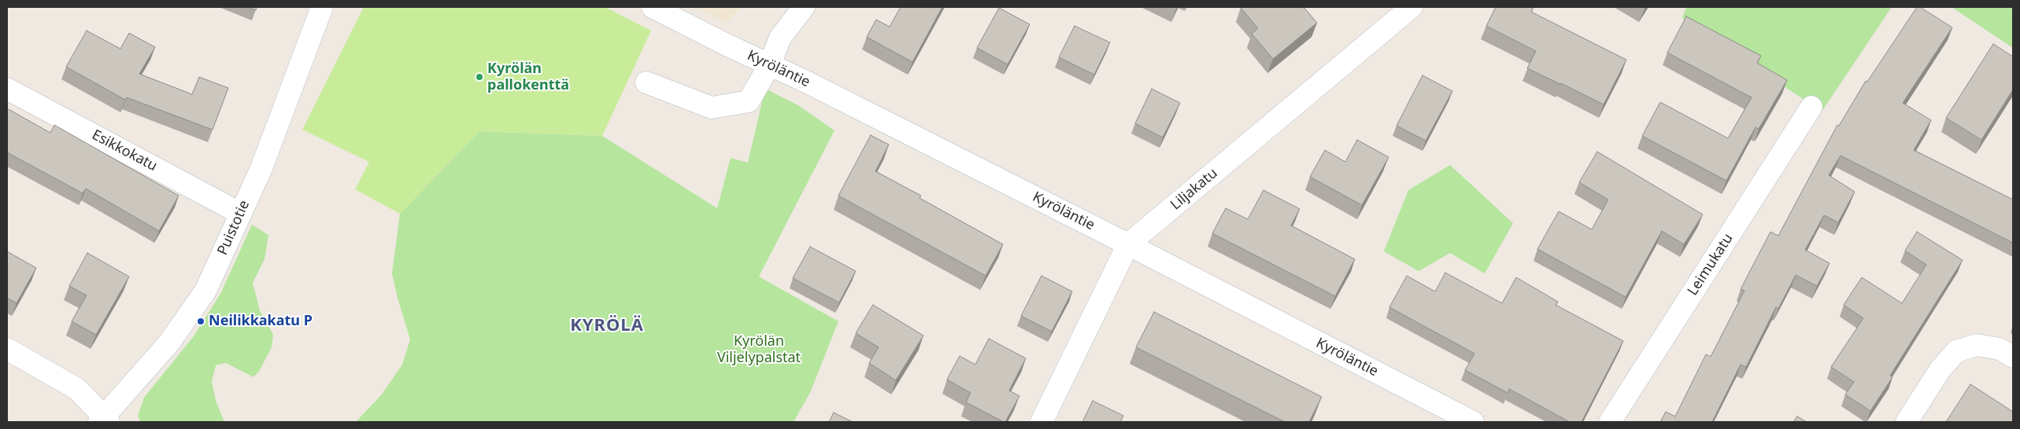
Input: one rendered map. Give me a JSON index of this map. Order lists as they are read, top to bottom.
{
  "streets": {
    "street": [
      "Kyröläntie",
      "Esikkokatu",
      "Liljakatu",
      "Puistotie",
      "Leimukatu"
    ]
  },
  "crossings": [
    ["Kyröläntie", "Liljakatu"],
    ["Esikkokatu", "Puistotie"]
  ],
  "districts": ["KYRÖLÄ"],
  "parks": ["Kyrölän Viljelypalstat"],
  "places": ["Kyrölän pallokenttä", "Neilikkakatu P"]
}
